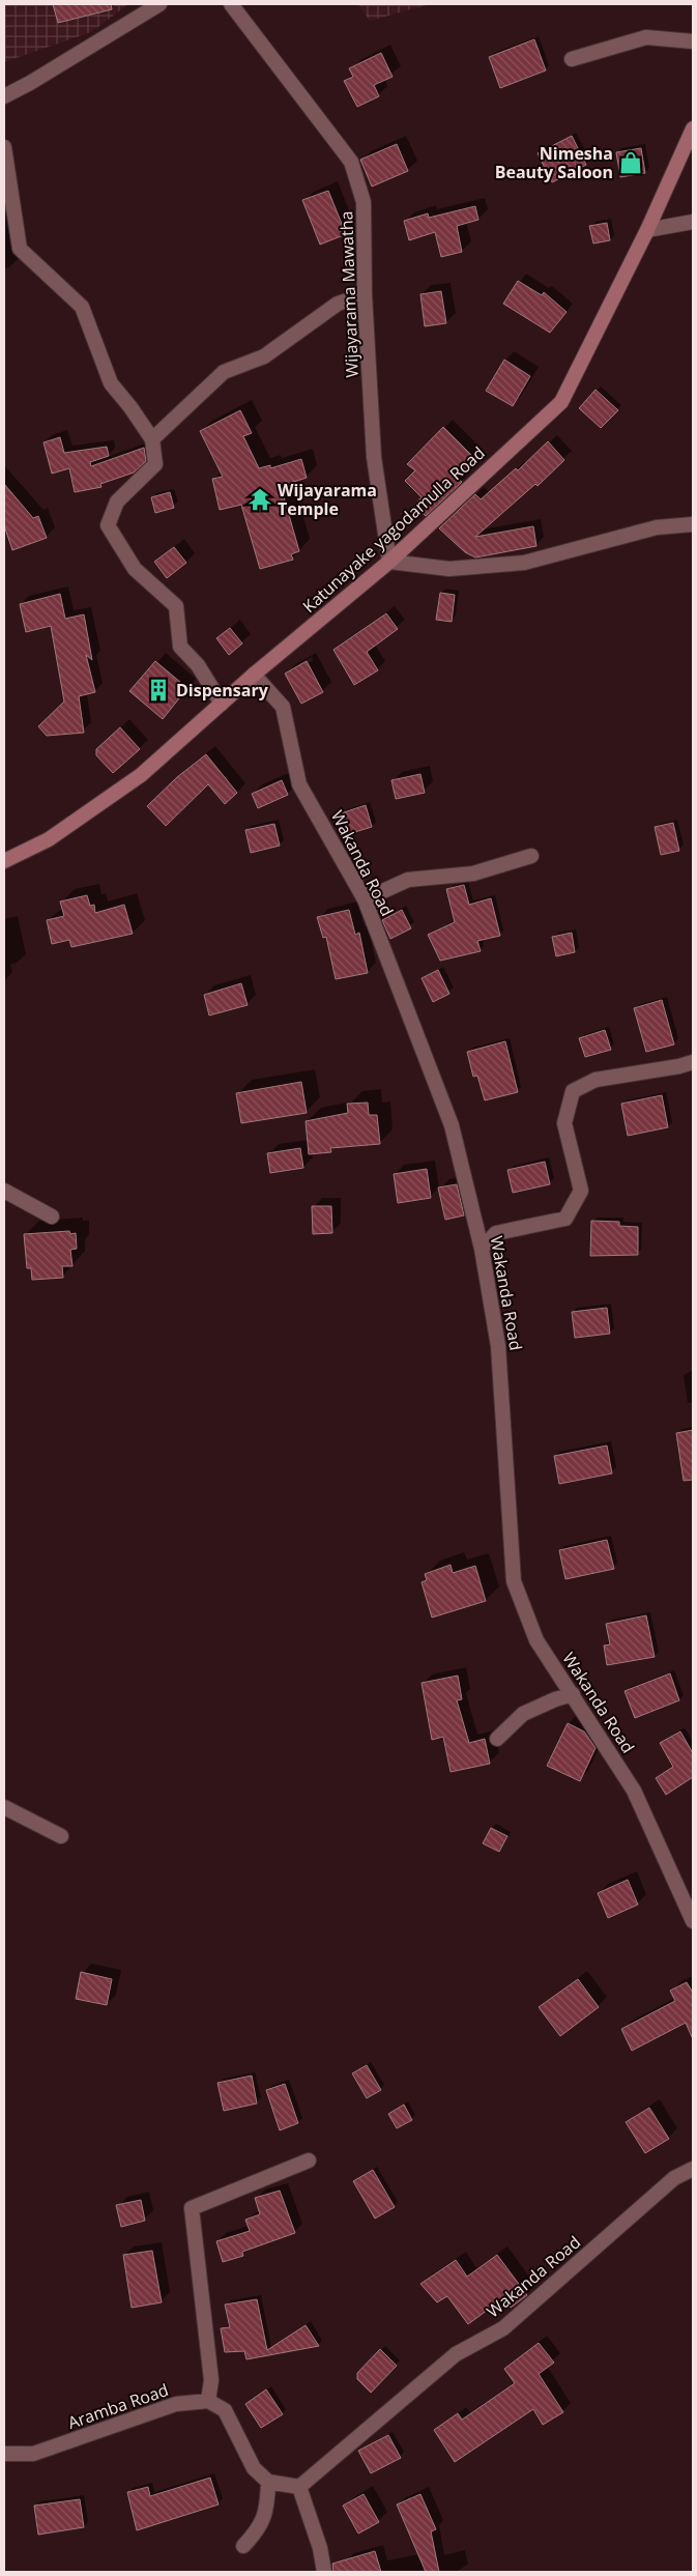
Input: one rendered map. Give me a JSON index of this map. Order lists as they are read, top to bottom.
{
  "streets": {
    "main road": ["Katunayake yagodamulla Road"],
    "street": ["Wijayarama Mawatha", "Wakanda Road", "Aramba Road"]
  },
  "crossings": [
    ["Wijayarama Mawatha", "Katunayake yagodamulla Road"],
    ["Katunayake yagodamulla Road", "Wakanda Road"]
  ],
  "places": {
    "shop": ["Nimesha Beauty Saloon"],
    "temple": ["Wijayarama Temple"],
    "building": ["Dispensary"]
  }
}
